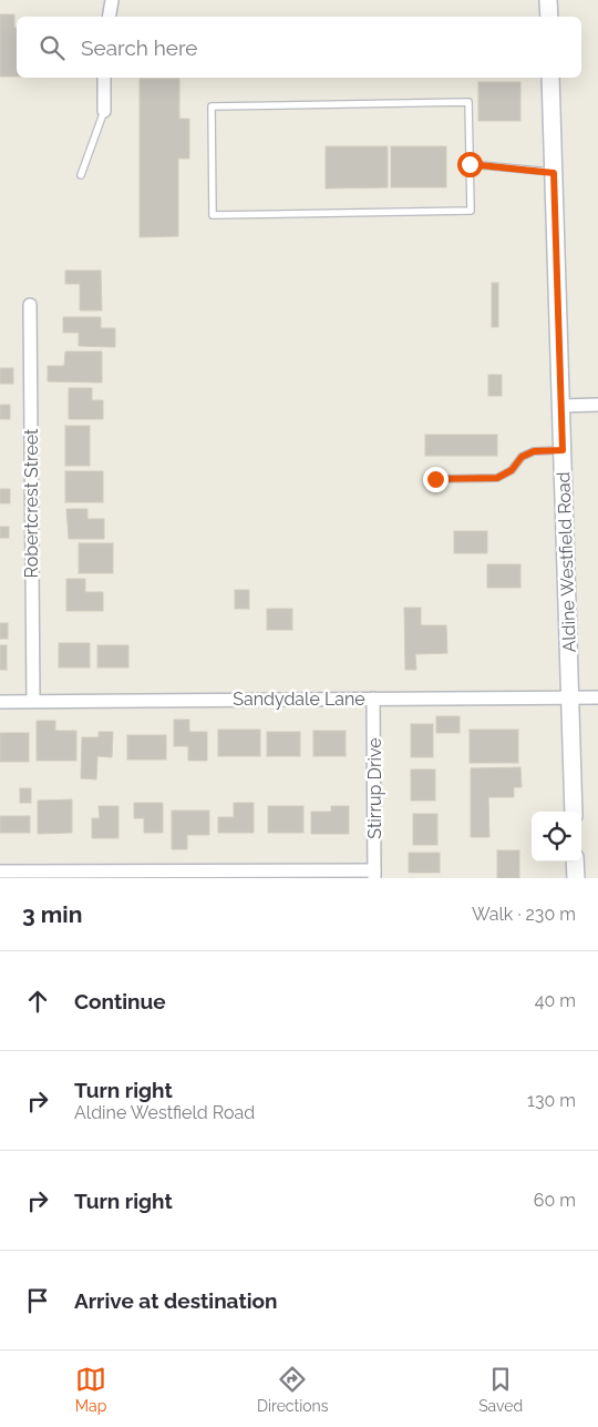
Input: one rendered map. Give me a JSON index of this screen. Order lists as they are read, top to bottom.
{
  "streets": {
    "main road": ["Aldine Westfield Road"],
    "street": ["Robertcrest Street", "Sandydale Lane", "Stirrup Drive"]
  },
  "crossings": [
    ["Robertcrest Street", "Sandydale Lane"],
    ["Aldine Westfield Road", "Sandydale Lane"],
    ["Sandydale Lane", "Stirrup Drive"]
  ],
  "page": {
    "search": "Search here",
    "heading": ["3 min", "Walk · 230 m"],
    "list": [
      ["Continue", "40 m"],
      ["Turn right", "Aldine Westfield Road", "130 m"],
      ["Turn right", "60 m"],
      "Arrive at destination"
    ],
    "nav": ["Map", "Directions", "Saved"]
  }
}
